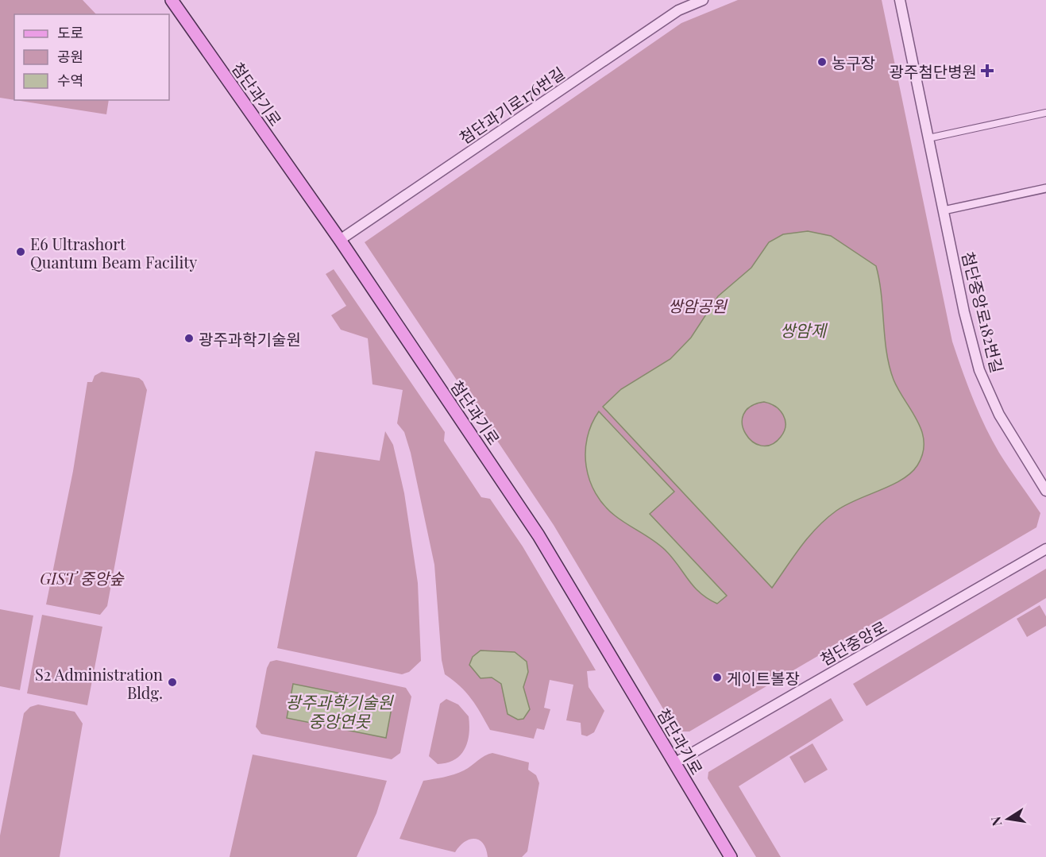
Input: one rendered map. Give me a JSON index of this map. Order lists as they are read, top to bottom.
{
  "streets": {
    "main road": ["첨단과기로"],
    "street": ["첨단과기로176번길", "첨단중앙로182번길", "첨단중앙로"]
  },
  "crossings": [
    ["첨단과기로", "첨단과기로176번길"],
    ["첨단과기로", "첨단중앙로"]
  ],
  "water": ["쌍암제", "광주과학기술원 중앙연못"],
  "parks": ["쌍암공원", "GIST 중앙숲"],
  "places": {
    "other": [
      "농구장",
      "E6 Ultrashort Quantum Beam Facility",
      "광주과학기술원",
      "게이트볼장",
      "S2 Administration Bldg."
    ],
    "health": ["광주첨단병원"]
  },
  "legend": ["도로", "공원", "수역"],
  "north": "left"
}
